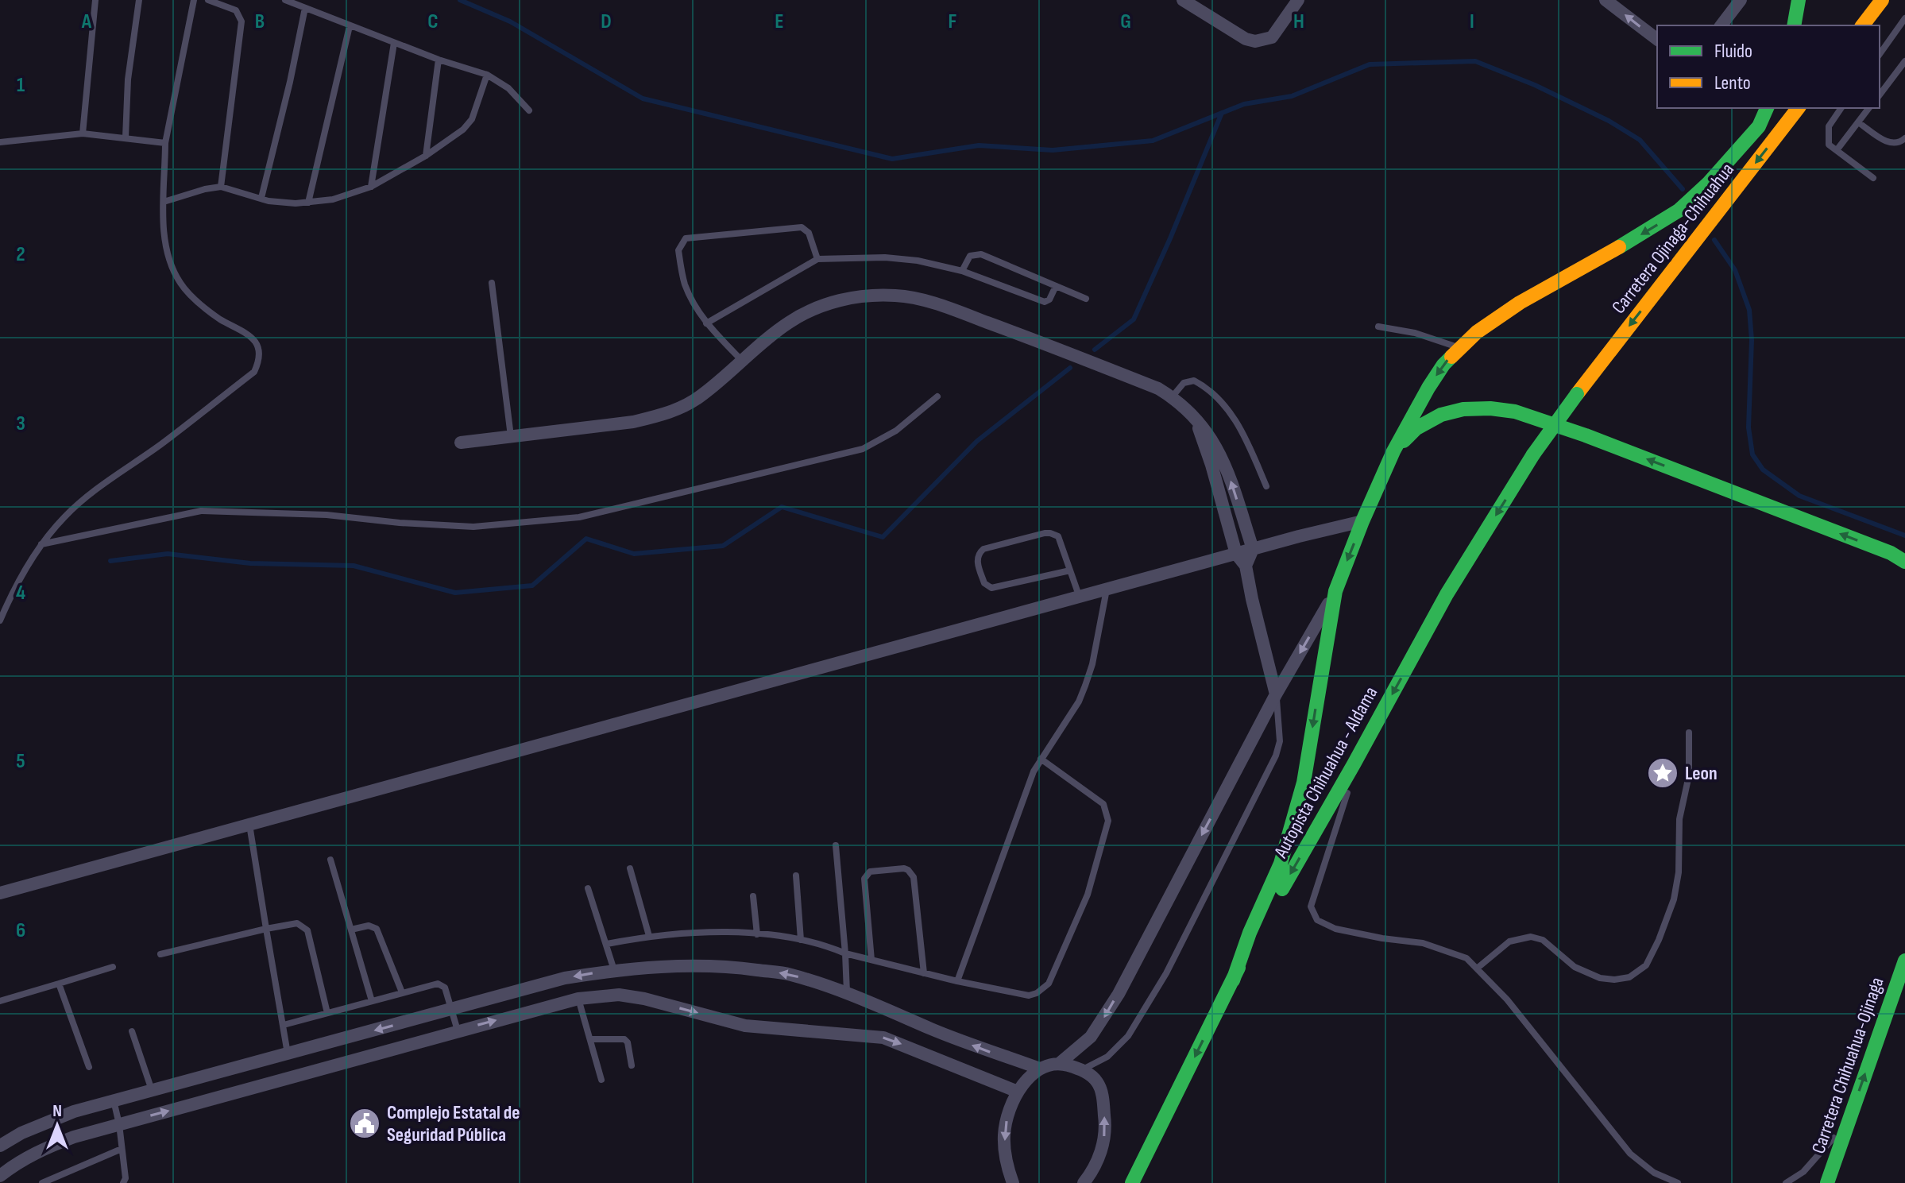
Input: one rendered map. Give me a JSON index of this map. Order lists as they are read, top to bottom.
{
  "streets": {
    "highway": ["Carretera Ojinaga-Chihuahua", "Autopista Chihuahua - Aldama", "Carretera Chihuahua-Ojinaga"]
  },
  "crossings": [
    ["Carretera Ojinaga-Chihuahua", "Autopista Chihuahua - Aldama"]
  ],
  "one_way": ["Carretera Chihuahua-Ojinaga"],
  "places": {
    "place": ["Leon"],
    "public building": ["Complejo Estatal de Seguridad Pública"]
  },
  "legend": ["Fluido", "Lento"],
  "north": "top",
  "grid": {
    "columns": [
      "A",
      "B",
      "C",
      "D",
      "E",
      "F",
      "G",
      "H",
      "I"
    ],
    "rows": [
      "1",
      "2",
      "3",
      "4",
      "5",
      "6"
    ]
  }
}
